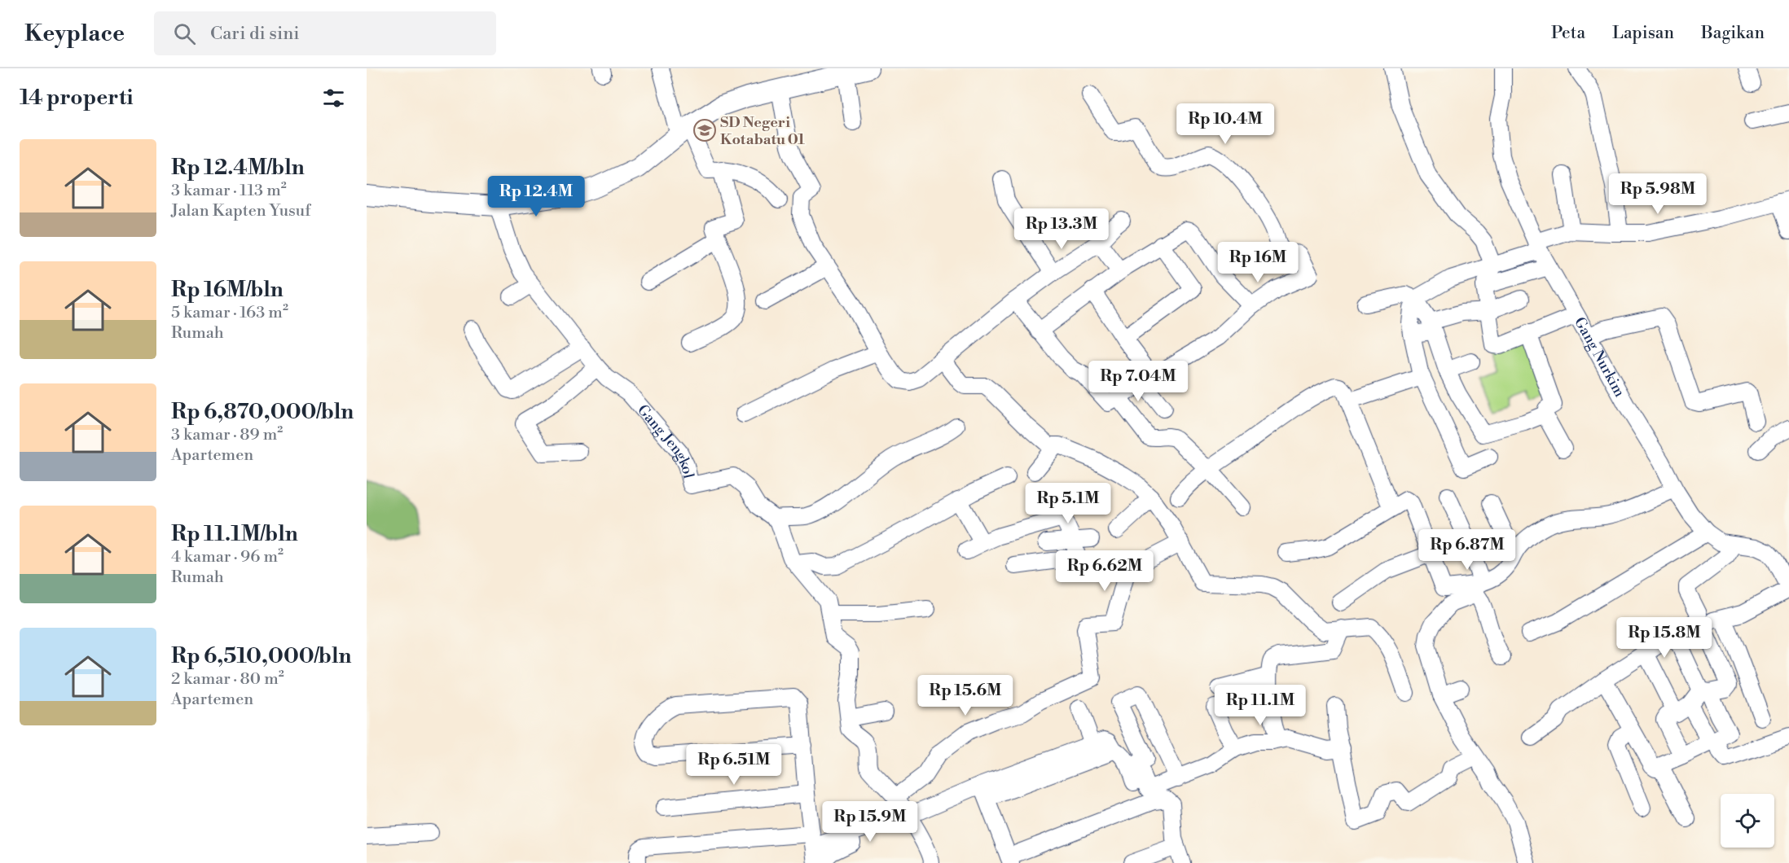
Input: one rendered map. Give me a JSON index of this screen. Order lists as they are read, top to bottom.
{
  "streets": {
    "street": ["Gang Nurkim", "Gang Jengkol"]
  },
  "places": {
    "school or university": ["SD Negeri Kotabatu 01"]
  },
  "page": {
    "header": "Keyplace",
    "search": "Cari di sini",
    "nav": ["Peta", "Lapisan", "Bagikan"],
    "heading": "14 properti",
    "price": [
      "Rp 10.4M",
      "Rp 5.98M",
      "Rp 12.4M",
      "Rp 13.3M",
      "Rp 16M",
      "Rp 7.04M",
      "Rp 5.1M",
      "Rp 6.87M",
      "Rp 6.62M",
      "Rp 15.8M",
      "Rp 15.6M",
      "Rp 11.1M",
      "Rp 6.51M",
      "Rp 15.9M"
    ],
    "list": [
      {
        "name": "Rp 12.4M/bln",
        "note": "3 kamar · 113 m² · Jalan Kapten Yusuf"
      },
      {
        "name": "Rp 16M/bln",
        "note": "5 kamar · 163 m² · Rumah"
      },
      {
        "name": "Rp 6,870,000/bln",
        "note": "3 kamar · 89 m² · Apartemen"
      },
      {
        "name": "Rp 11.1M/bln",
        "note": "4 kamar · 96 m² · Rumah"
      },
      {
        "name": "Rp 6,510,000/bln",
        "note": "2 kamar · 80 m² · Apartemen"
      }
    ]
  }
}
